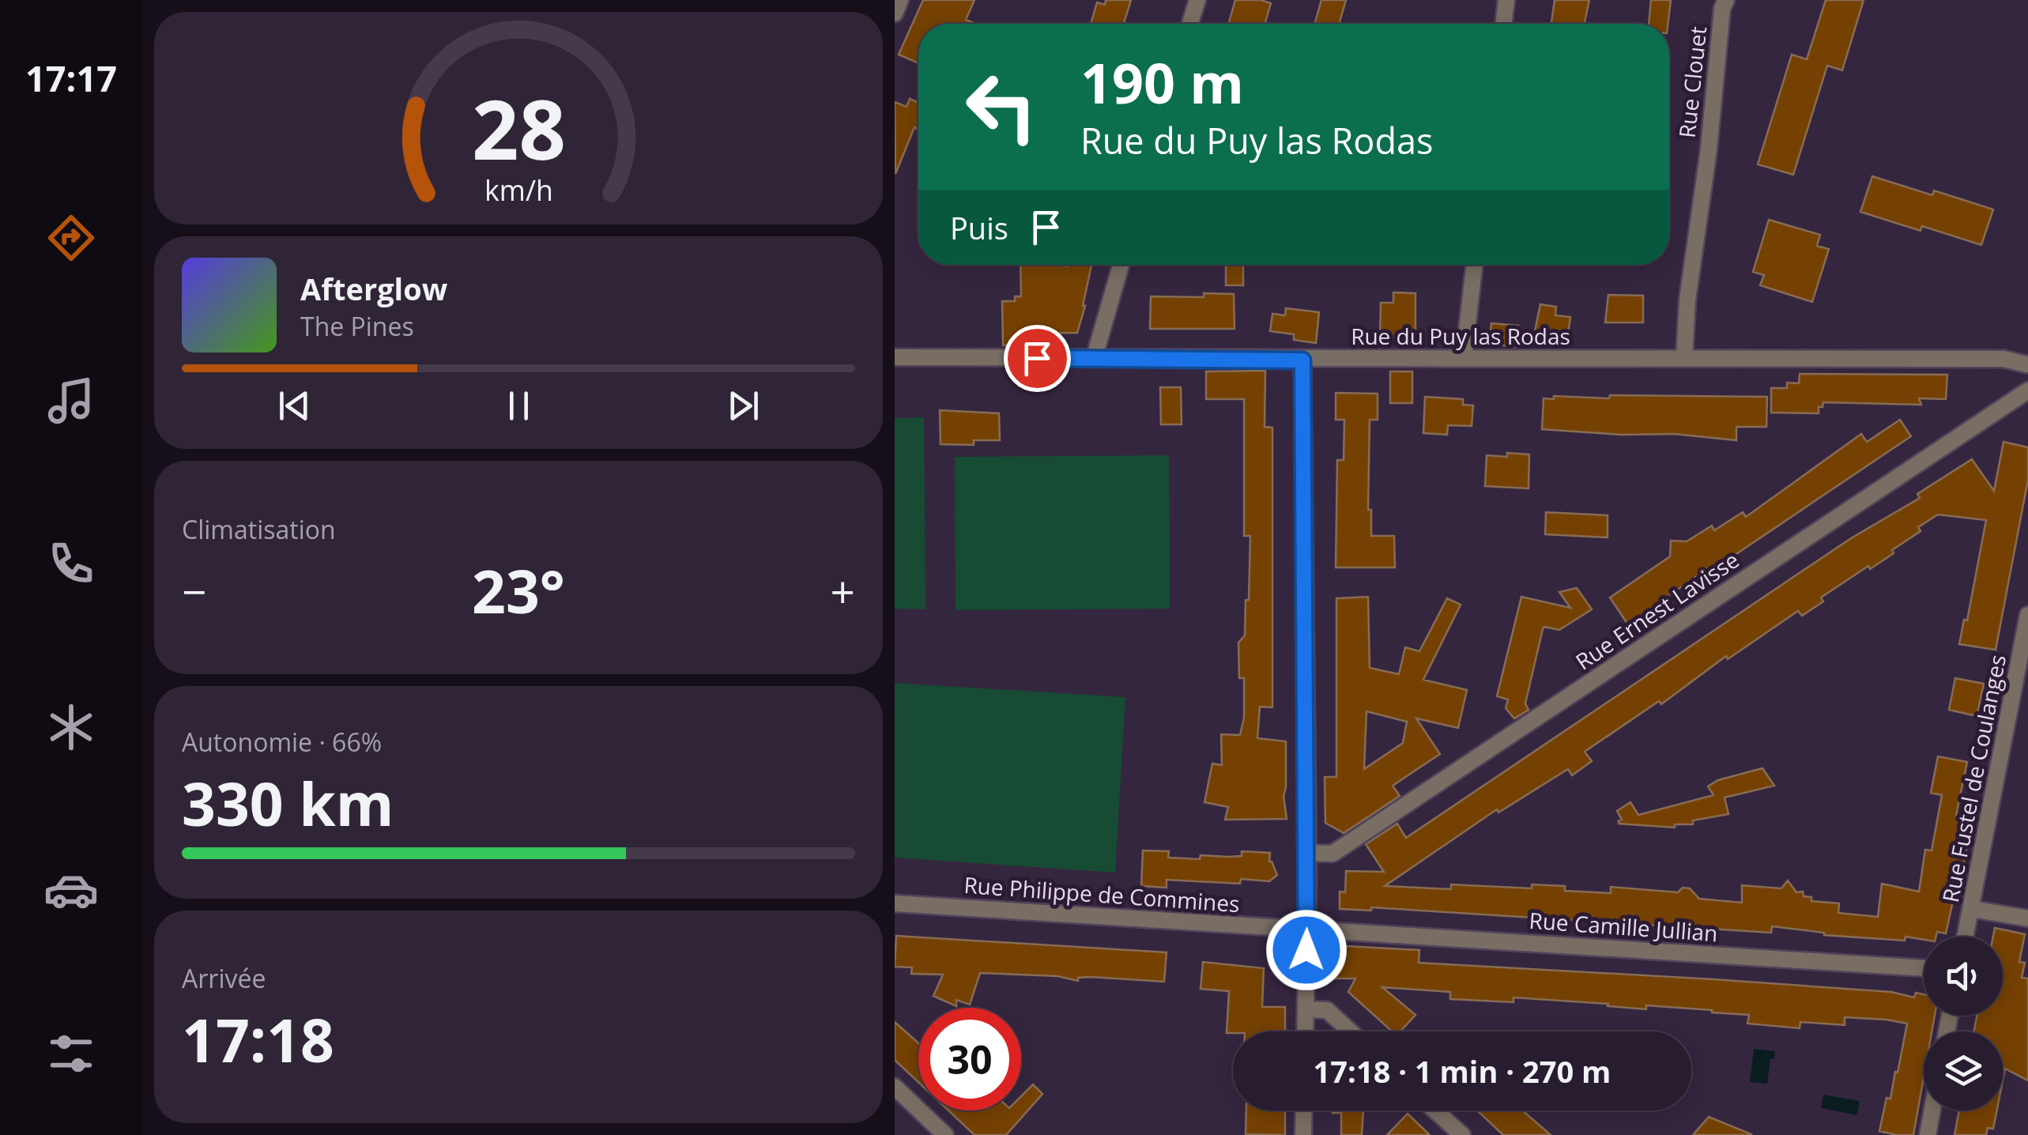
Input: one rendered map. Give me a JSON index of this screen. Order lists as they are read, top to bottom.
{
  "streets": {
    "street": [
      "Rue Clouet",
      "Rue du Puy las Rodas",
      "Rue Ernest Lavisse",
      "Rue Fustel de Coulanges",
      "Rue Philippe de Commines",
      "Rue Camille Jullian"
    ]
  },
  "crossings": [
    ["Rue Clouet", "Rue du Puy las Rodas"],
    ["Rue Philippe de Commines", "Rue Camille Jullian"]
  ],
  "page": {
    "tabs": "17:17",
    "turn": ["190 m", "Rue du Puy las Rodas"],
    "then": "Puis",
    "song": ["Afterglow", "The Pines"],
    "tile": [
      "Climatisation",
      ["Autonomie · 66%", "330 km"],
      ["Arrivée", "17:18"]
    ],
    "heat": ["−", "23°", "+"],
    "limit": "30",
    "trip": "17:18 · 1 min · 270 m",
    "gauge": ["28", "km/h"]
  }
}
